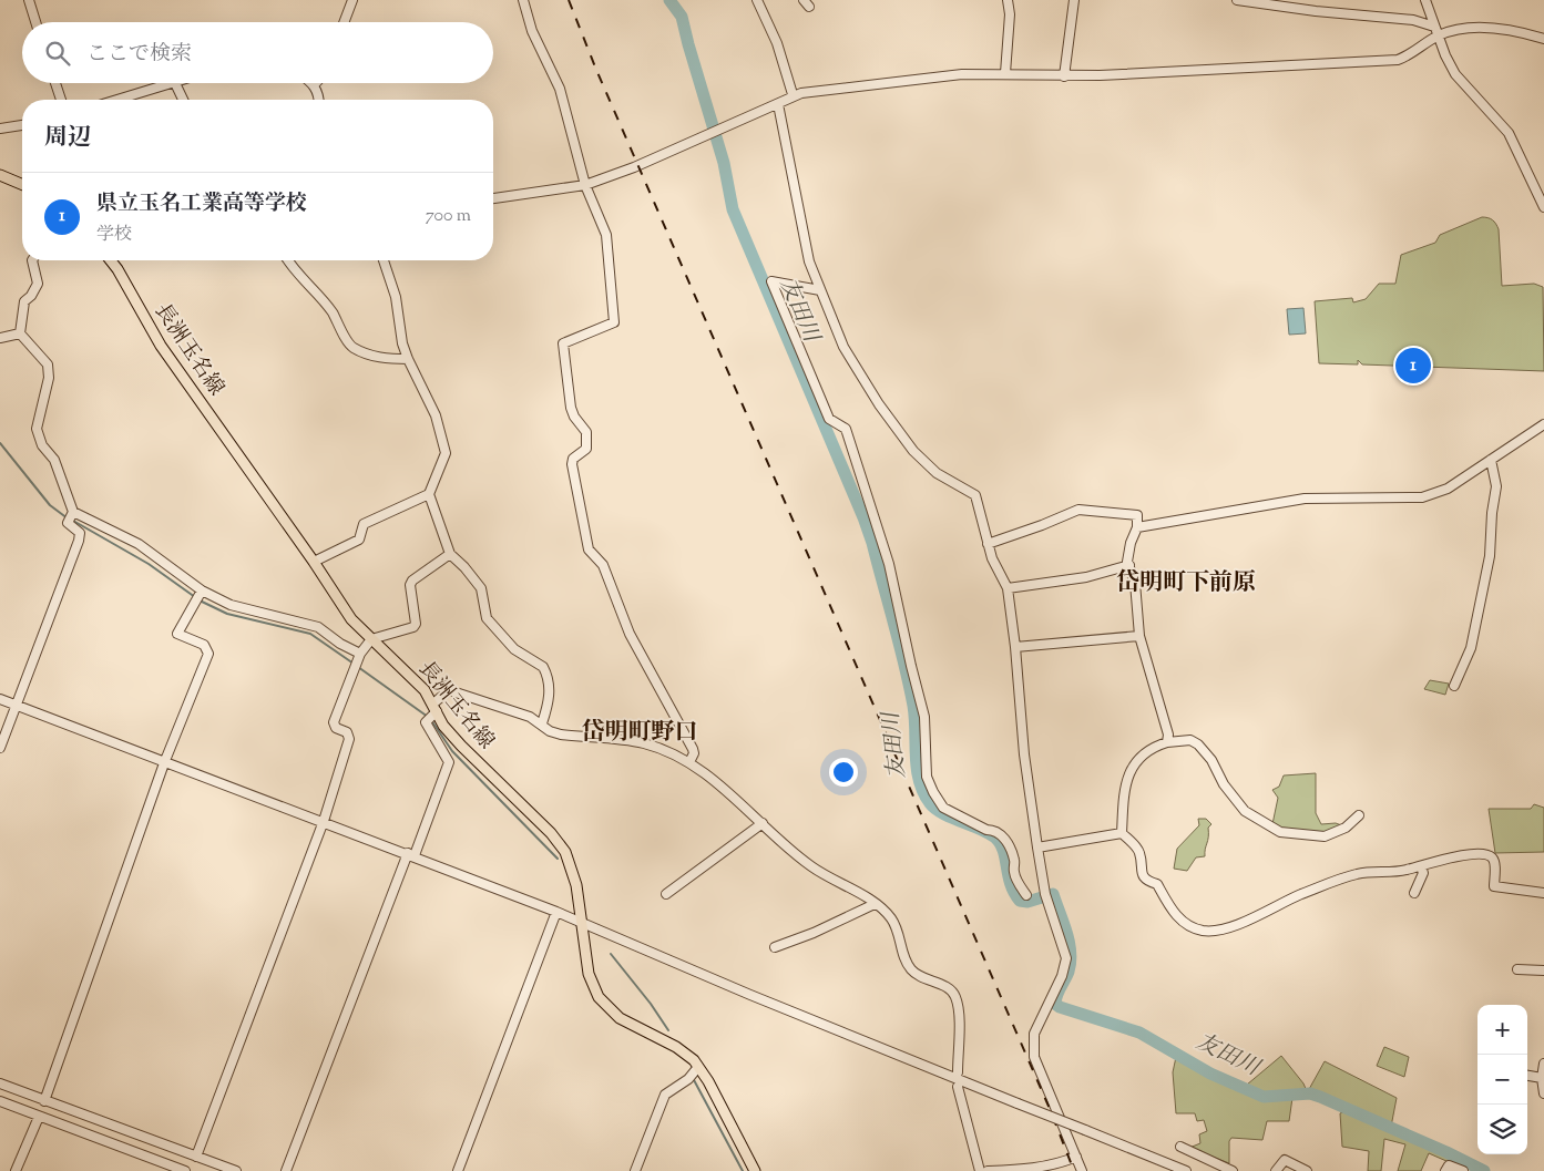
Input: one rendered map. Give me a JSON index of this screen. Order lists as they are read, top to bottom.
{
  "streets": {
    "main road": ["長洲玉名線"]
  },
  "districts": ["岱明町下前原", "岱明町野口"],
  "water": ["友田川"],
  "page": {
    "search": "ここで検索",
    "heading": "周辺",
    "list": [
      {
        "mark": "1",
        "name": "県立玉名工業高等学校",
        "note": "学校",
        "value": "700 m"
      }
    ],
    "pins": "1",
    "map_buttons": ["+", "−"]
  }
}
